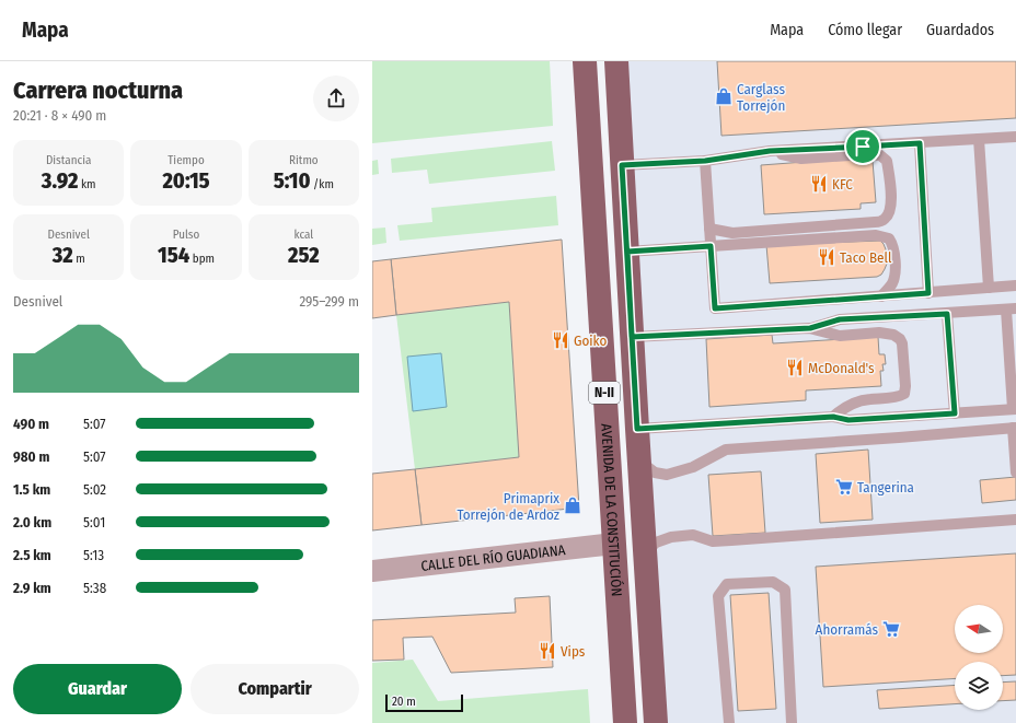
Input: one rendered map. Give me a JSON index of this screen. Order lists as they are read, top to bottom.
{
  "streets": {
    "main road": ["N-II", "AVENIDA DE LA CONSTITUCIÓN"],
    "street": ["CALLE DEL RÍO GUADIANA"]
  },
  "crossings": [
    ["AVENIDA DE LA CONSTITUCIÓN", "CALLE DEL RÍO GUADIANA"]
  ],
  "places": {
    "shop": ["Carglass Torrejón", "Primaprix Torrejón de Ardoz"],
    "restaurant": [
      "KFC",
      "Taco Bell",
      "Goiko",
      "McDonald's",
      "Vips"
    ],
    "supermarket": ["Tangerina", "Ahorramás"]
  },
  "scale_bar": "20 m",
  "north": "left",
  "page": {
    "header": "Mapa",
    "nav": ["Mapa", "Cómo llegar", "Guardados"],
    "heading": ["Carrera nocturna", "20:21 · 8 × 490 m"],
    "stats": [
      ["Distancia", "3.92 km"],
      ["Tiempo", "20:15"],
      ["Ritmo", "5:10 /km"],
      ["Desnivel", "32 m"],
      ["Pulso", "154 bpm"],
      ["kcal", "252"]
    ],
    "chart": ["Desnivel", "295–299 m"],
    "list": [
      {
        "name": "490 m",
        "note": "5:07"
      },
      {
        "name": "980 m",
        "note": "5:07"
      },
      {
        "name": "1.5 km",
        "note": "5:02"
      },
      {
        "name": "2.0 km",
        "note": "5:01"
      },
      {
        "name": "2.5 km",
        "note": "5:13"
      },
      {
        "name": "2.9 km",
        "note": "5:38"
      }
    ],
    "buttons": ["Guardar", "Compartir"],
    "scale": "20 m"
  }
}
